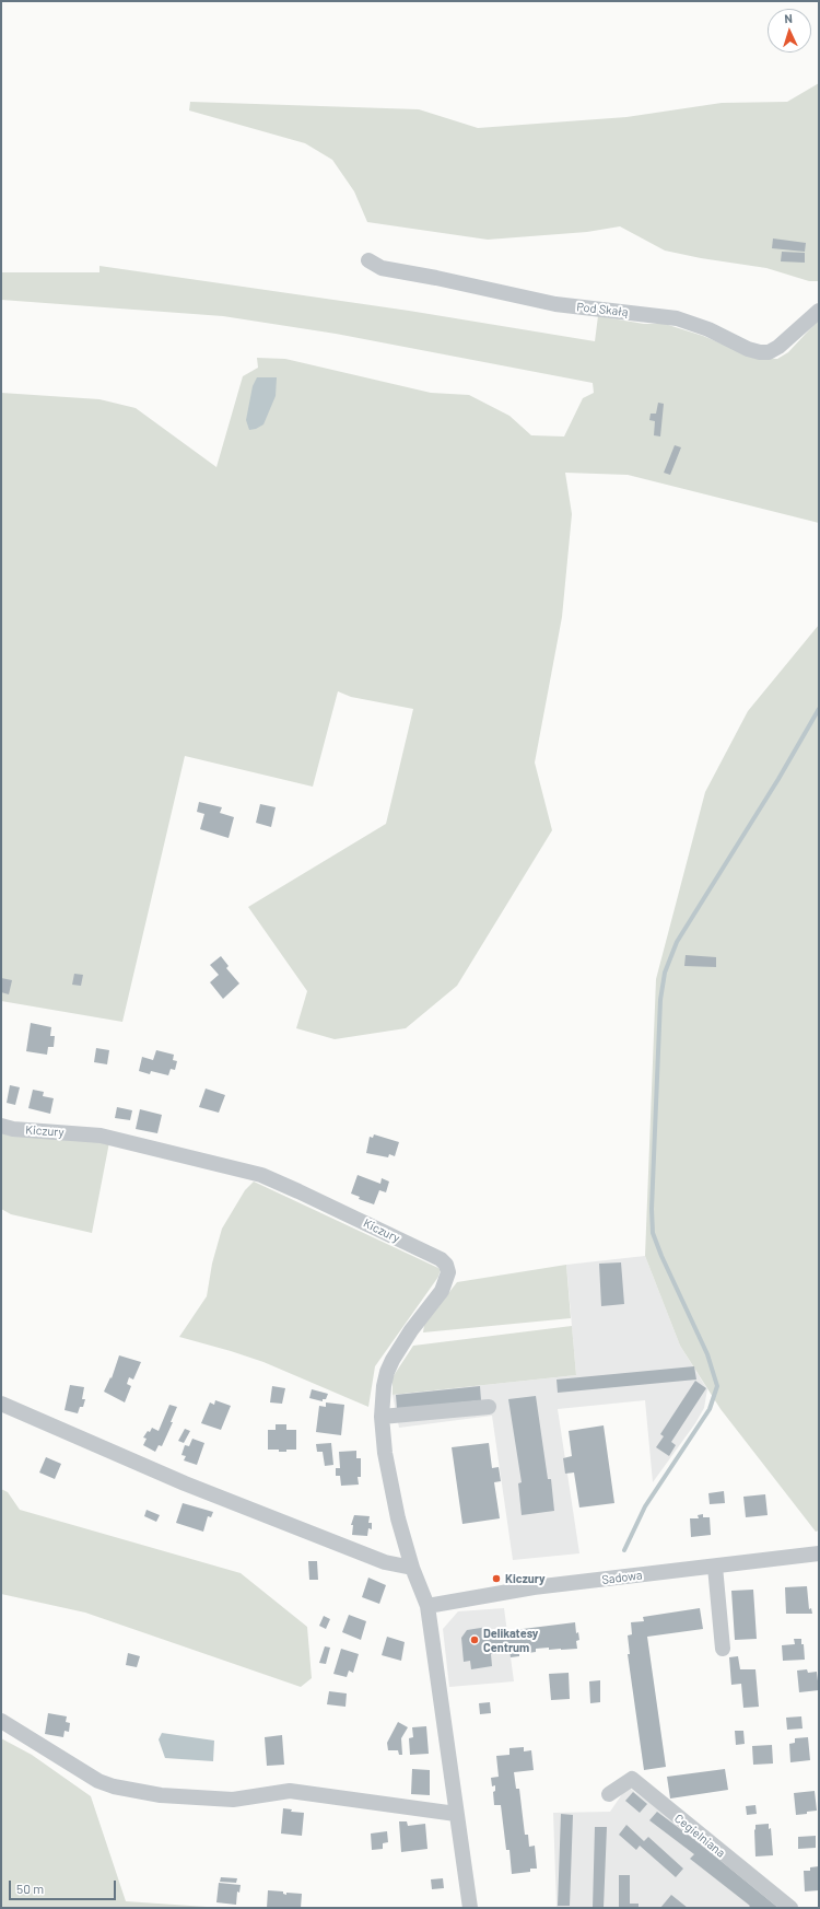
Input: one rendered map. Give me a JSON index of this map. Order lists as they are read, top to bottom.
{
  "streets": {
    "street": [
      "Pod Skałą",
      "Kiczury",
      "Sadowa",
      "Cegielniana"
    ]
  },
  "crossings": [
    ["Kiczury", "Sadowa"]
  ],
  "places": ["Kiczury", "Delikatesy Centrum"],
  "scale_bar": "50 m",
  "north": "top"
}
